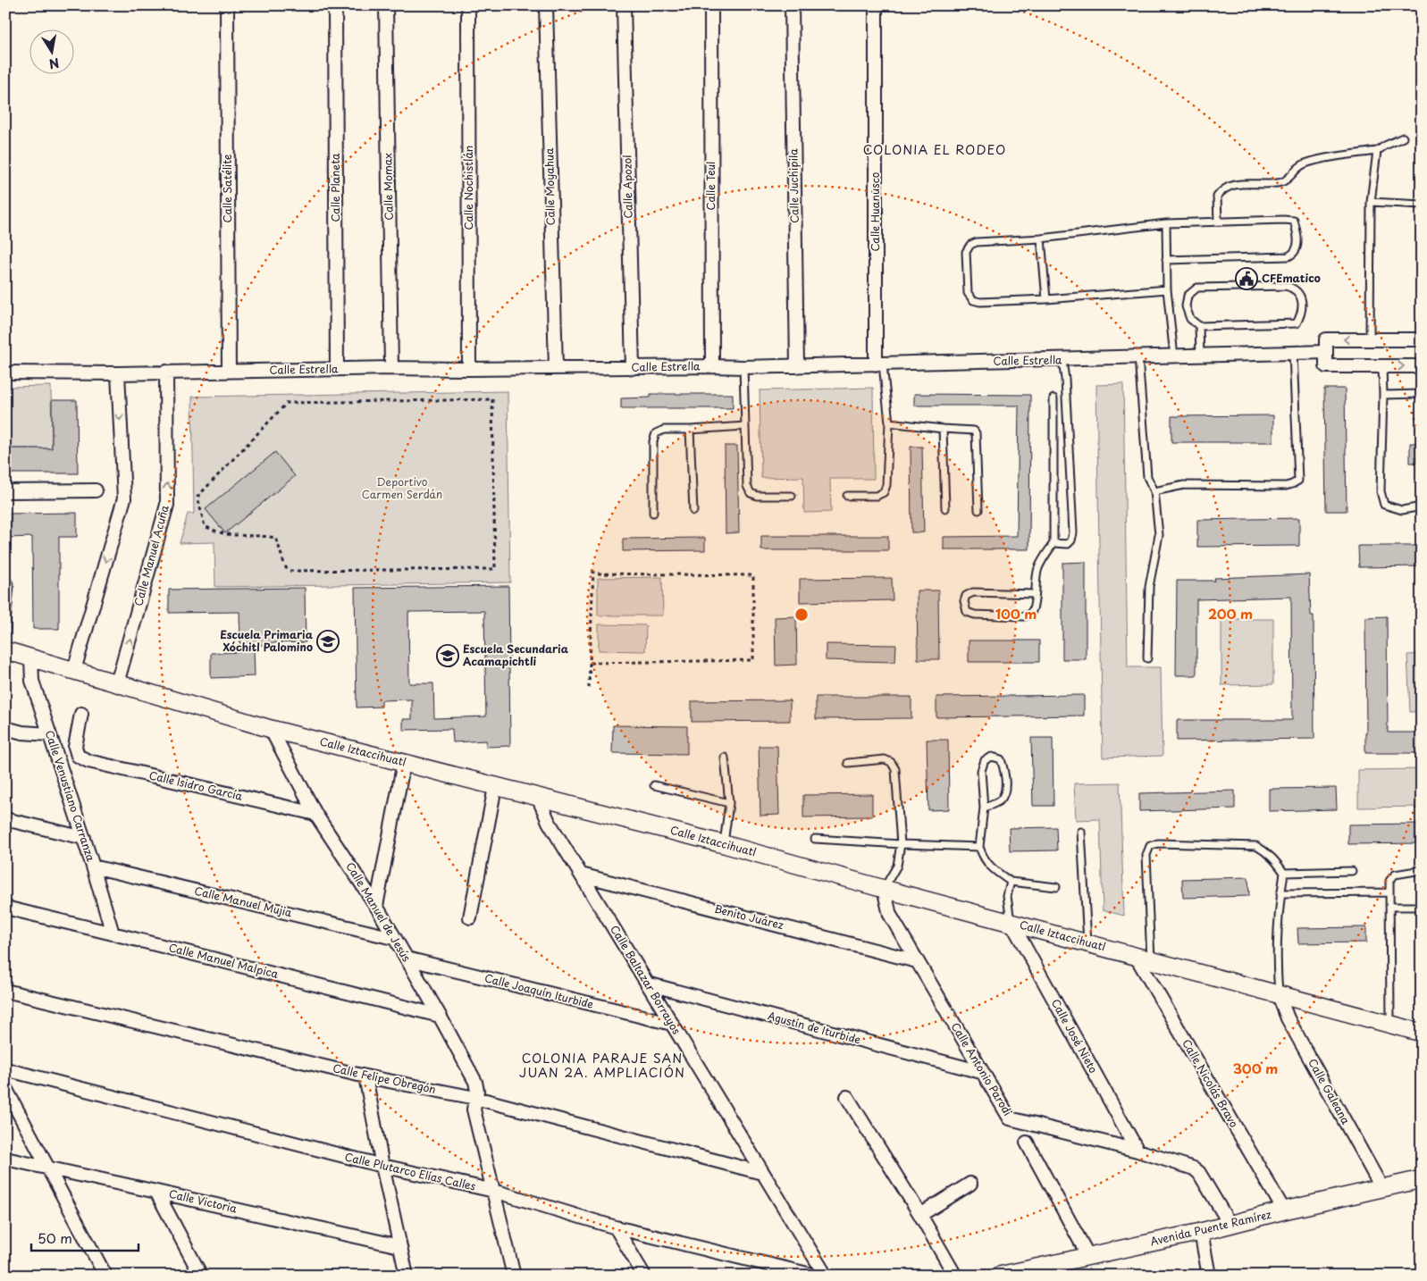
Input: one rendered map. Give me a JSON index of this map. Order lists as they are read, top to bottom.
{
  "streets": {
    "street": [
      "Calle Teul",
      "Calle Juchipila",
      "Calle Momax",
      "Calle Moyahua",
      "Calle Apozol",
      "Calle Planeta",
      "Calle Nochistlán",
      "Calle Satélite",
      "Calle Huanusco",
      "Calle Estrella",
      "Calle Manuel Acuña",
      "Calle Iztaccihuatl",
      "Calle Isidro García",
      "Calle Venustiano Carranza",
      "Calle Manuel Mujia",
      "Calle Manuel de Jesús",
      "Benito Juárez",
      "Calle Manuel Malpica",
      "Calle Baltazar Borrayos",
      "Calle Joaquín Iturbide",
      "Agustín de Iturbide",
      "Calle José Nieto",
      "Calle Antonio Parodi",
      "Calle Felipe Obregón",
      "Calle Nicolás Bravo",
      "Calle Galeana",
      "Calle Plutarco Elías Calles",
      "Calle Victoria",
      "Avenida Puente Ramírez"
    ]
  },
  "crossings": [
    ["Calle Teul", "Calle Estrella"],
    ["Calle Juchipila", "Calle Estrella"],
    ["Calle Momax", "Calle Estrella"],
    ["Calle Moyahua", "Calle Estrella"],
    ["Calle Apozol", "Calle Estrella"],
    ["Calle Planeta", "Calle Estrella"],
    ["Calle Nochistlán", "Calle Estrella"],
    ["Calle Satélite", "Calle Estrella"],
    ["Calle Huanusco", "Calle Estrella"],
    ["Calle Estrella", "Calle Manuel Acuña"],
    ["Calle Manuel Acuña", "Calle Iztaccihuatl"],
    ["Calle Iztaccihuatl", "Calle Venustiano Carranza"],
    ["Calle Iztaccihuatl", "Calle Manuel de Jesús"],
    ["Calle Iztaccihuatl", "Calle Baltazar Borrayos"],
    ["Calle Iztaccihuatl", "Calle José Nieto"],
    ["Calle Iztaccihuatl", "Calle Antonio Parodi"],
    ["Calle Iztaccihuatl", "Calle Nicolás Bravo"],
    ["Calle Iztaccihuatl", "Calle Galeana"],
    ["Calle Isidro García", "Calle Manuel de Jesús"],
    ["Calle Venustiano Carranza", "Calle Manuel Mujia"],
    ["Calle Venustiano Carranza", "Calle Manuel Malpica"],
    ["Calle Manuel Mujia", "Calle Manuel de Jesús"],
    ["Calle Manuel de Jesús", "Calle Manuel Malpica"],
    ["Calle Manuel de Jesús", "Calle Joaquín Iturbide"],
    ["Calle Manuel de Jesús", "Calle Felipe Obregón"],
    ["Calle Manuel de Jesús", "Calle Plutarco Elías Calles"],
    ["Benito Juárez", "Calle Baltazar Borrayos"],
    ["Benito Juárez", "Calle Antonio Parodi"],
    ["Calle Baltazar Borrayos", "Calle Joaquín Iturbide"],
    ["Calle Baltazar Borrayos", "Agustín de Iturbide"],
    ["Calle Baltazar Borrayos", "Calle Felipe Obregón"],
    ["Agustín de Iturbide", "Calle Antonio Parodi"],
    ["Calle José Nieto", "Calle Antonio Parodi"],
    ["Calle Antonio Parodi", "Avenida Puente Ramírez"],
    ["Calle Nicolás Bravo", "Avenida Puente Ramírez"],
    ["Calle Galeana", "Avenida Puente Ramírez"]
  ],
  "districts": ["COLONIA EL RODEO", "COLONIA PARAJE SAN JUAN 2A. AMPLIACIÓN"],
  "parks": ["Deportivo Carmen Serdán"],
  "places": {
    "public building": ["CFEmatico"],
    "school or university": ["Escuela Primaria Xóchitl Palomino", "Escuela Secundaria Acamapichtli"]
  },
  "scale_bar": "50 m",
  "north": "bottom",
  "rings": ["100 m", "200 m", "300 m"]
}
